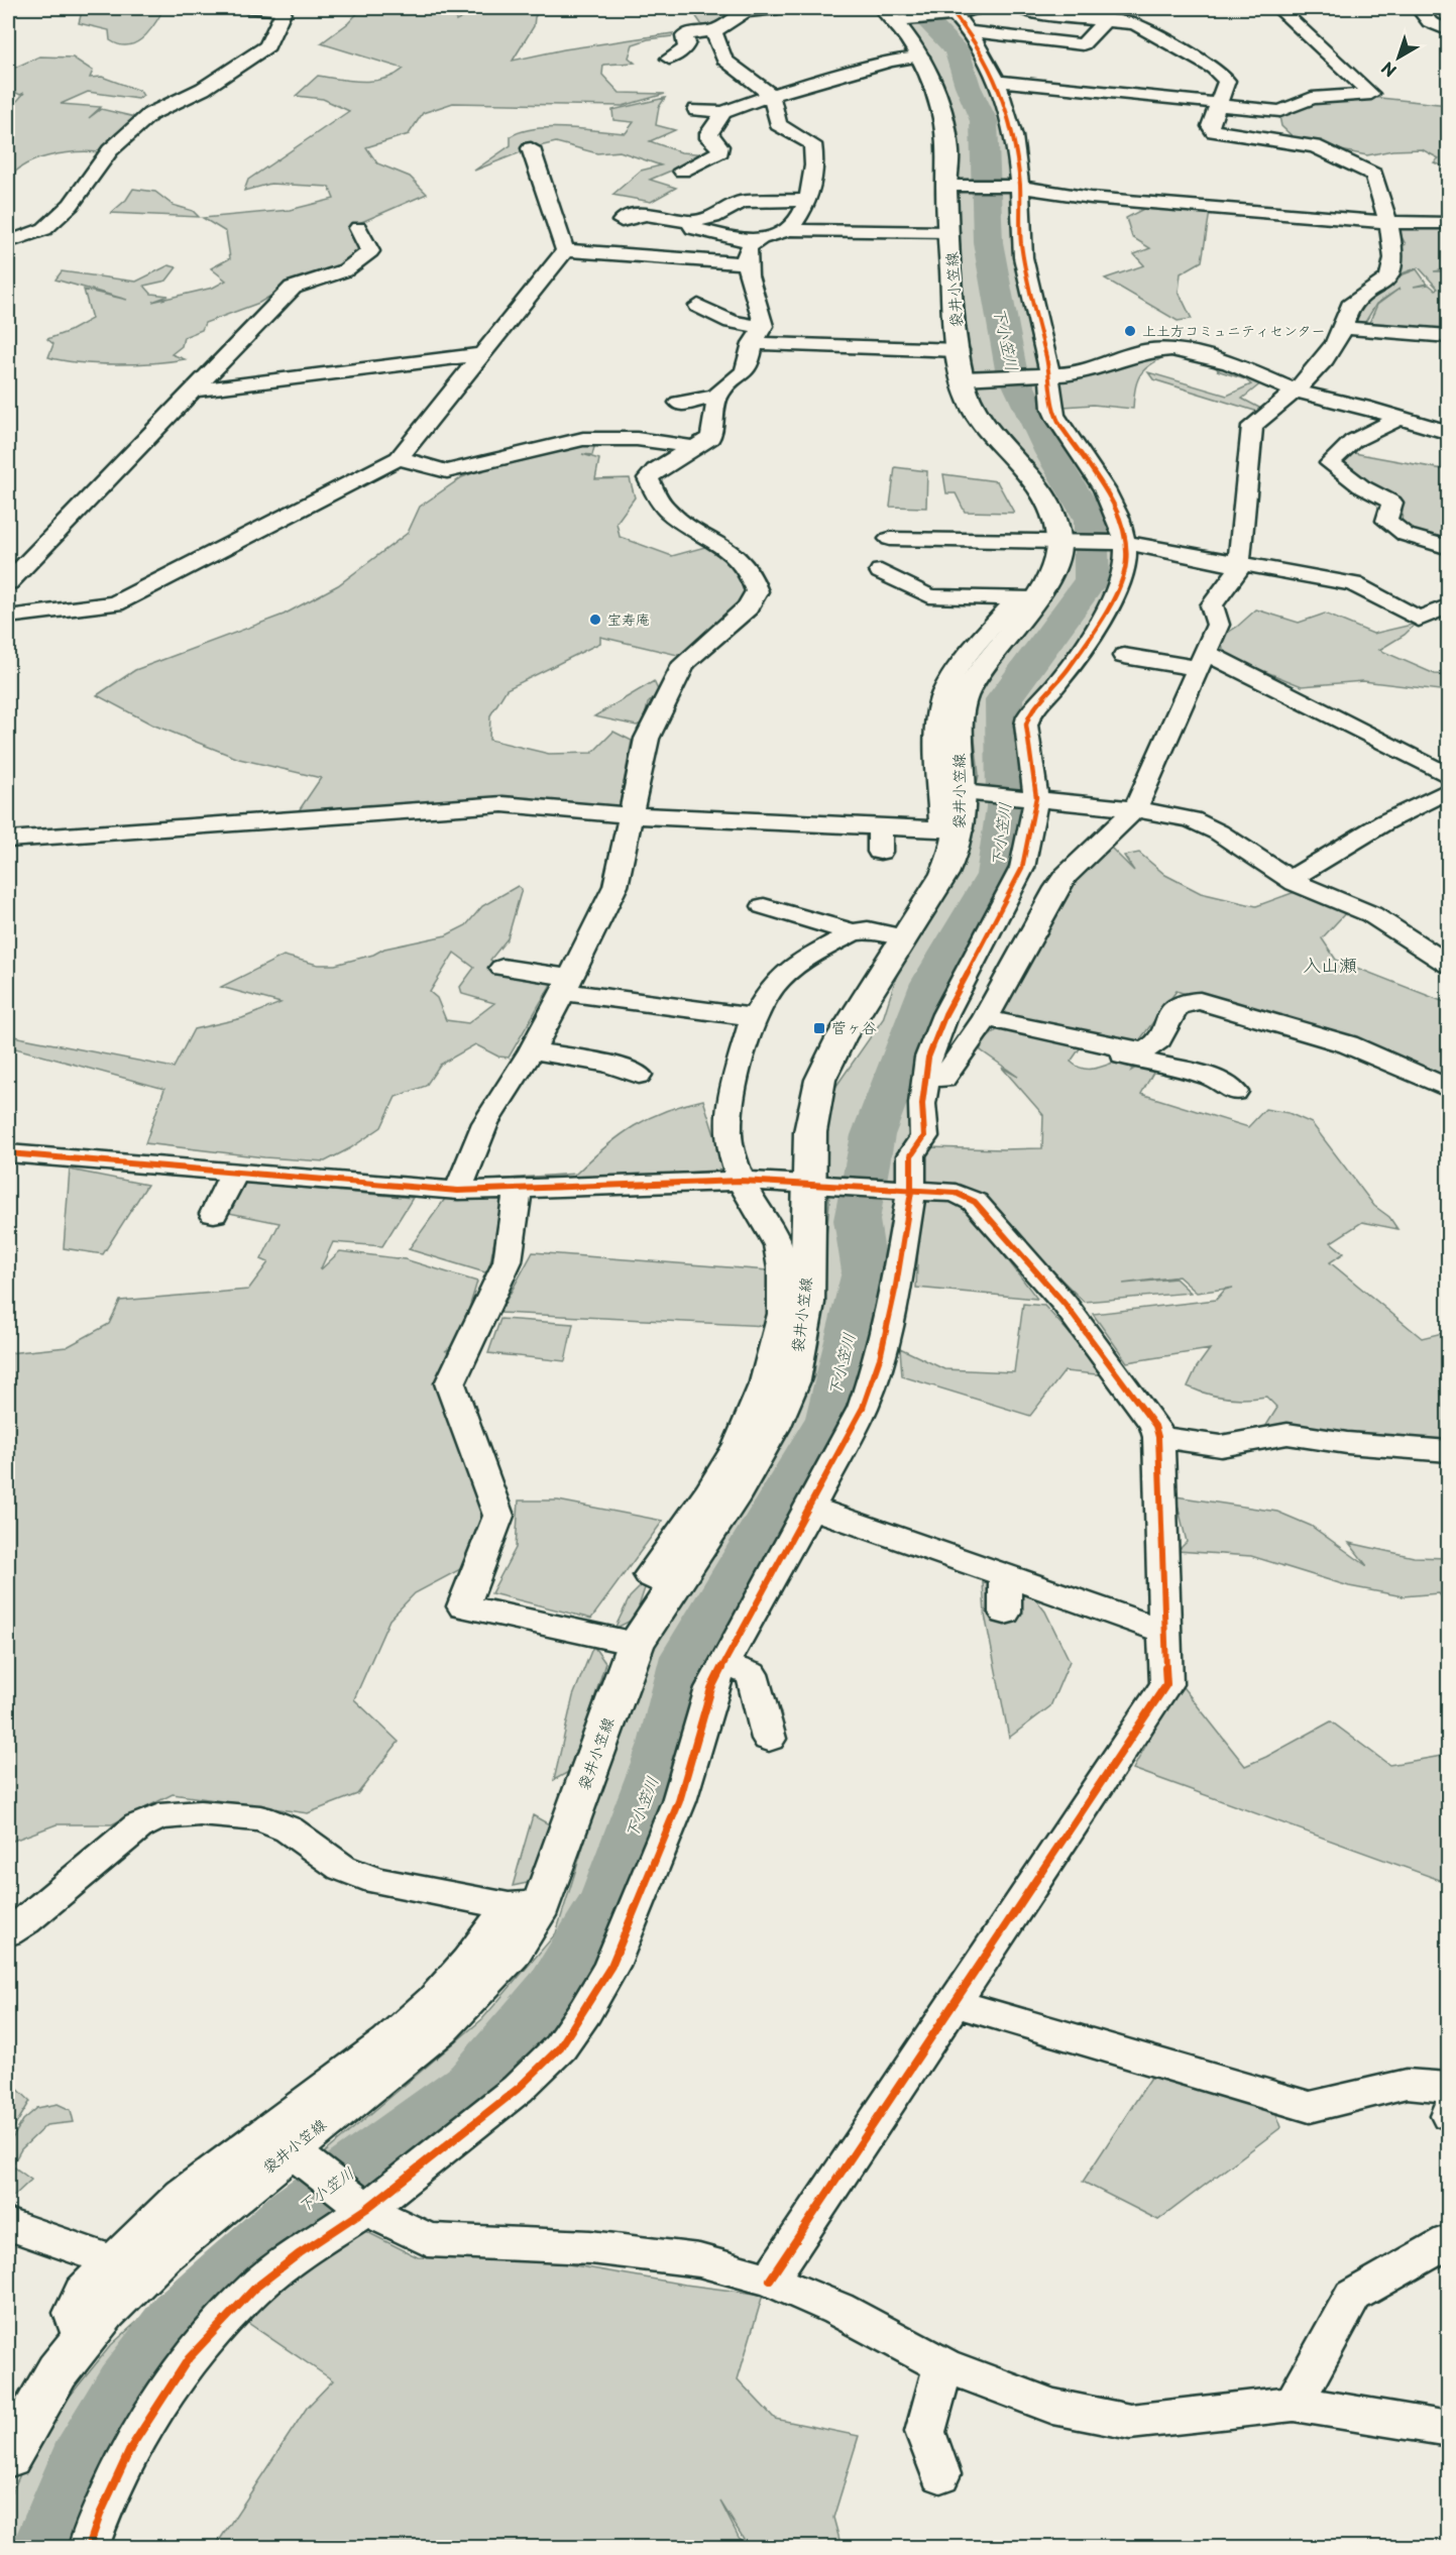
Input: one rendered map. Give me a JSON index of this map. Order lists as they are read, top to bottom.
{
  "streets": {
    "main road": ["袋井小笠線"]
  },
  "districts": ["入山瀬"],
  "water": ["下小笠川"],
  "places": {
    "other": ["上土方コミュニティセンター", "宝寿庵"],
    "transit": ["菅ヶ谷"]
  },
  "north": "bottom left"
}
